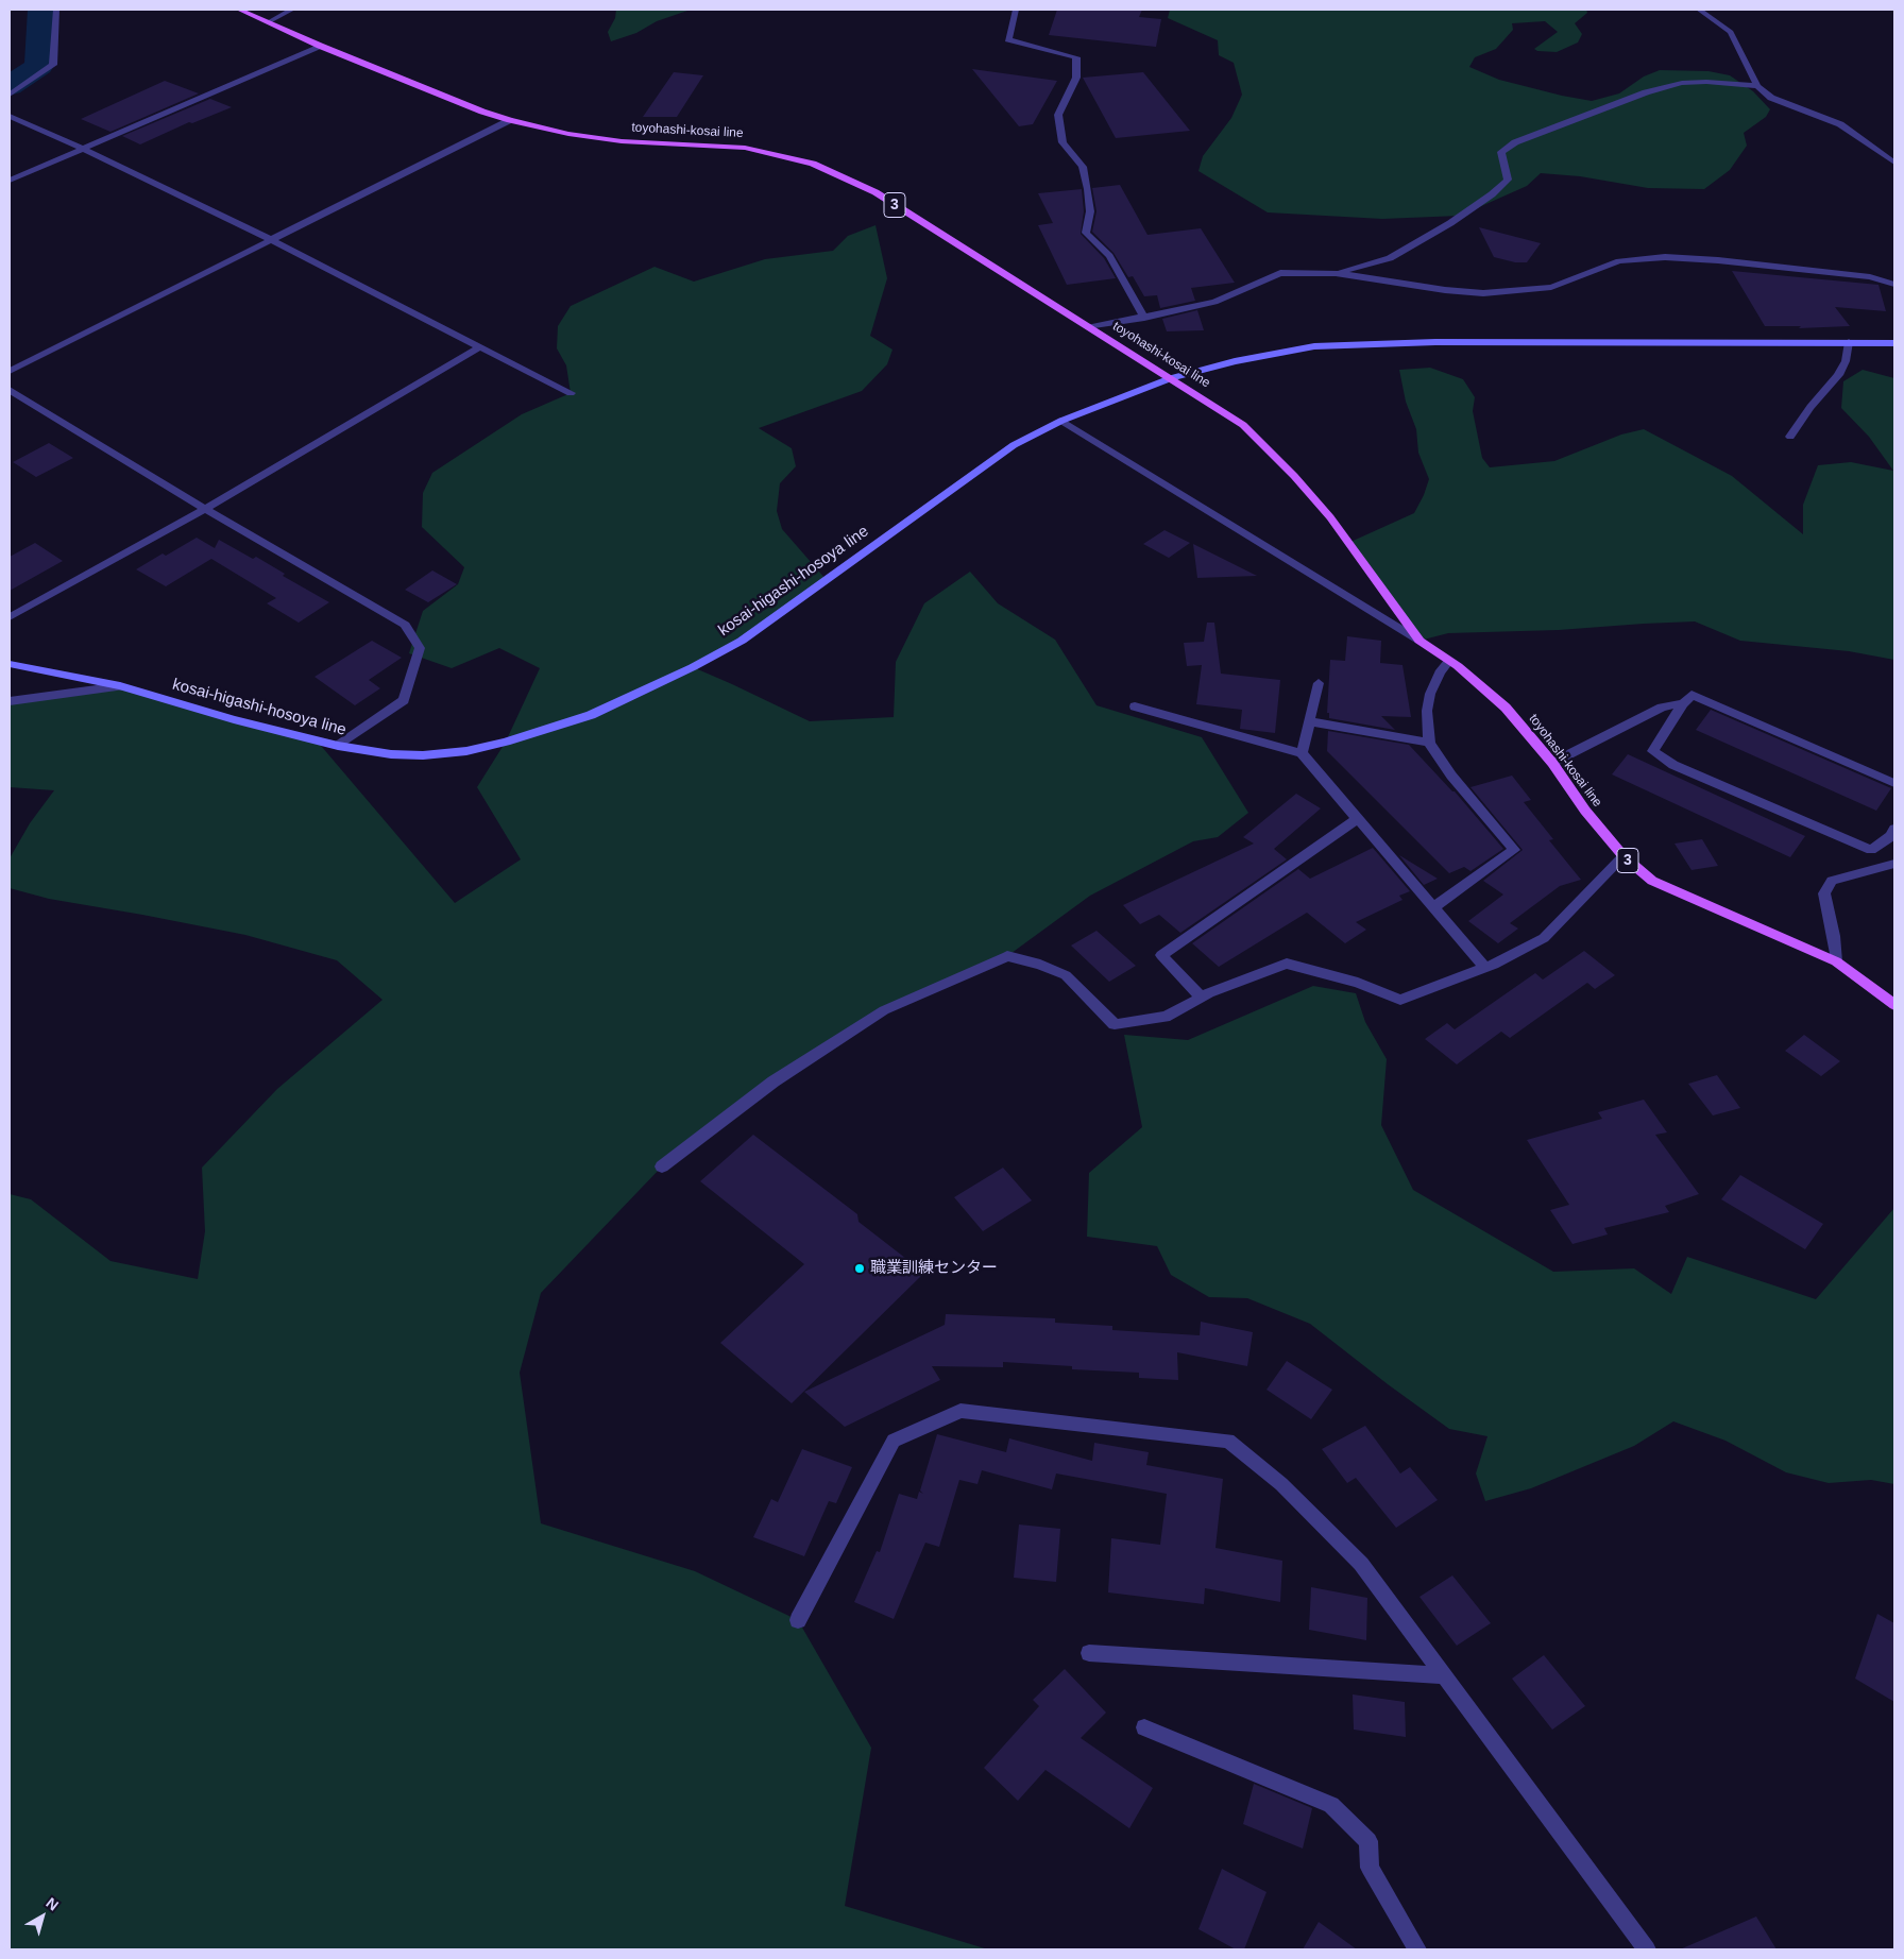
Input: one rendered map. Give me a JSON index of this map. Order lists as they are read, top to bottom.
{
  "streets": {
    "main road": ["toyohashi-kosai line", "3", "kosai-higashi-hosoya line"]
  },
  "crossings": [
    ["toyohashi-kosai line", "kosai-higashi-hosoya line"]
  ],
  "places": ["職業訓練センター"],
  "north": "top right"
}
